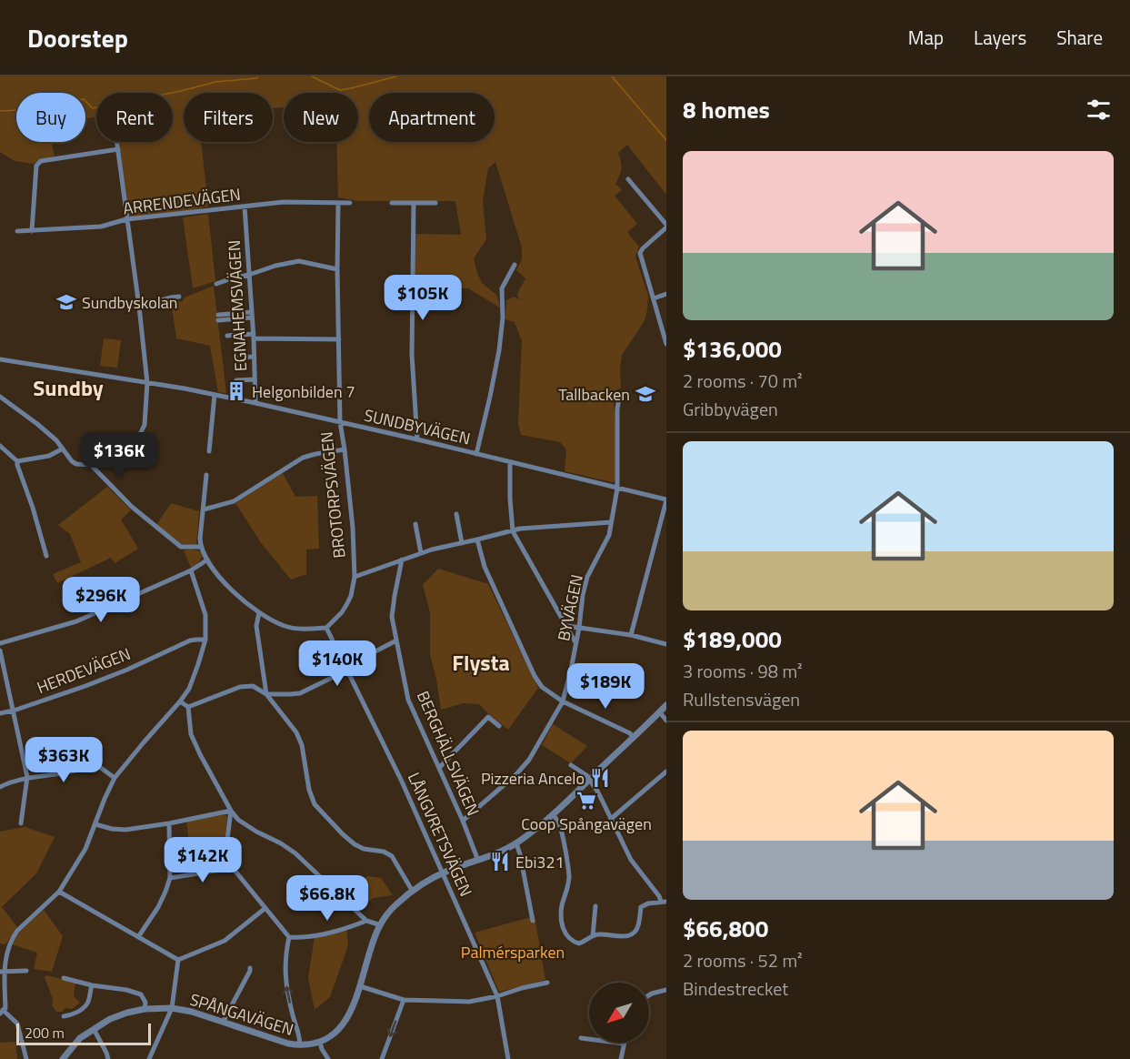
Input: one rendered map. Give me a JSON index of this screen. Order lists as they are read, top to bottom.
{
  "streets": {
    "street": [
      "ARRENDEVÄGEN",
      "EGNAHEMSVÄGEN",
      "SUNDBYVÄGEN",
      "BROTORPSVÄGEN",
      "BYVÄGEN",
      "HERDEVÄGEN",
      "BERGHÄLLSVÄGEN",
      "LÅNGVRETSVÄGEN",
      "SPÅNGAVÄGEN"
    ]
  },
  "crossings": [
    ["ARRENDEVÄGEN", "EGNAHEMSVÄGEN"],
    ["ARRENDEVÄGEN", "BROTORPSVÄGEN"],
    ["EGNAHEMSVÄGEN", "SUNDBYVÄGEN"],
    ["SUNDBYVÄGEN", "BROTORPSVÄGEN"],
    ["SUNDBYVÄGEN", "BYVÄGEN"],
    ["BROTORPSVÄGEN", "LÅNGVRETSVÄGEN"],
    ["BYVÄGEN", "BERGHÄLLSVÄGEN"]
  ],
  "districts": ["Sundby", "Flysta"],
  "parks": ["Palmérsparken"],
  "places": {
    "school or university": ["Sundbyskolan", "Tallbacken"],
    "building": ["Helgonbilden 7"],
    "restaurant": ["Pizzeria Ancelo", "Ebi321"],
    "supermarket": ["Coop Spångavägen"]
  },
  "scale_bar": "200 m",
  "north": "bottom left",
  "page": {
    "header": "Doorstep",
    "nav": ["Map", "Layers", "Share"],
    "heading": "8 homes",
    "chip": [
      "Buy",
      "Rent",
      "Filters",
      "New",
      "Apartment"
    ],
    "list": [
      {
        "name": "$136,000",
        "note": "2 rooms · 70 m² · Gribbyvägen"
      },
      {
        "name": "$189,000",
        "note": "3 rooms · 98 m² · Rullstensvägen"
      },
      {
        "name": "$66,800",
        "note": "2 rooms · 52 m² · Bindestrecket"
      }
    ],
    "price": [
      "$105K",
      "$136K",
      "$296K",
      "$140K",
      "$189K",
      "$363K",
      "$142K",
      "$66.8K"
    ],
    "scale": "200 m"
  }
}
